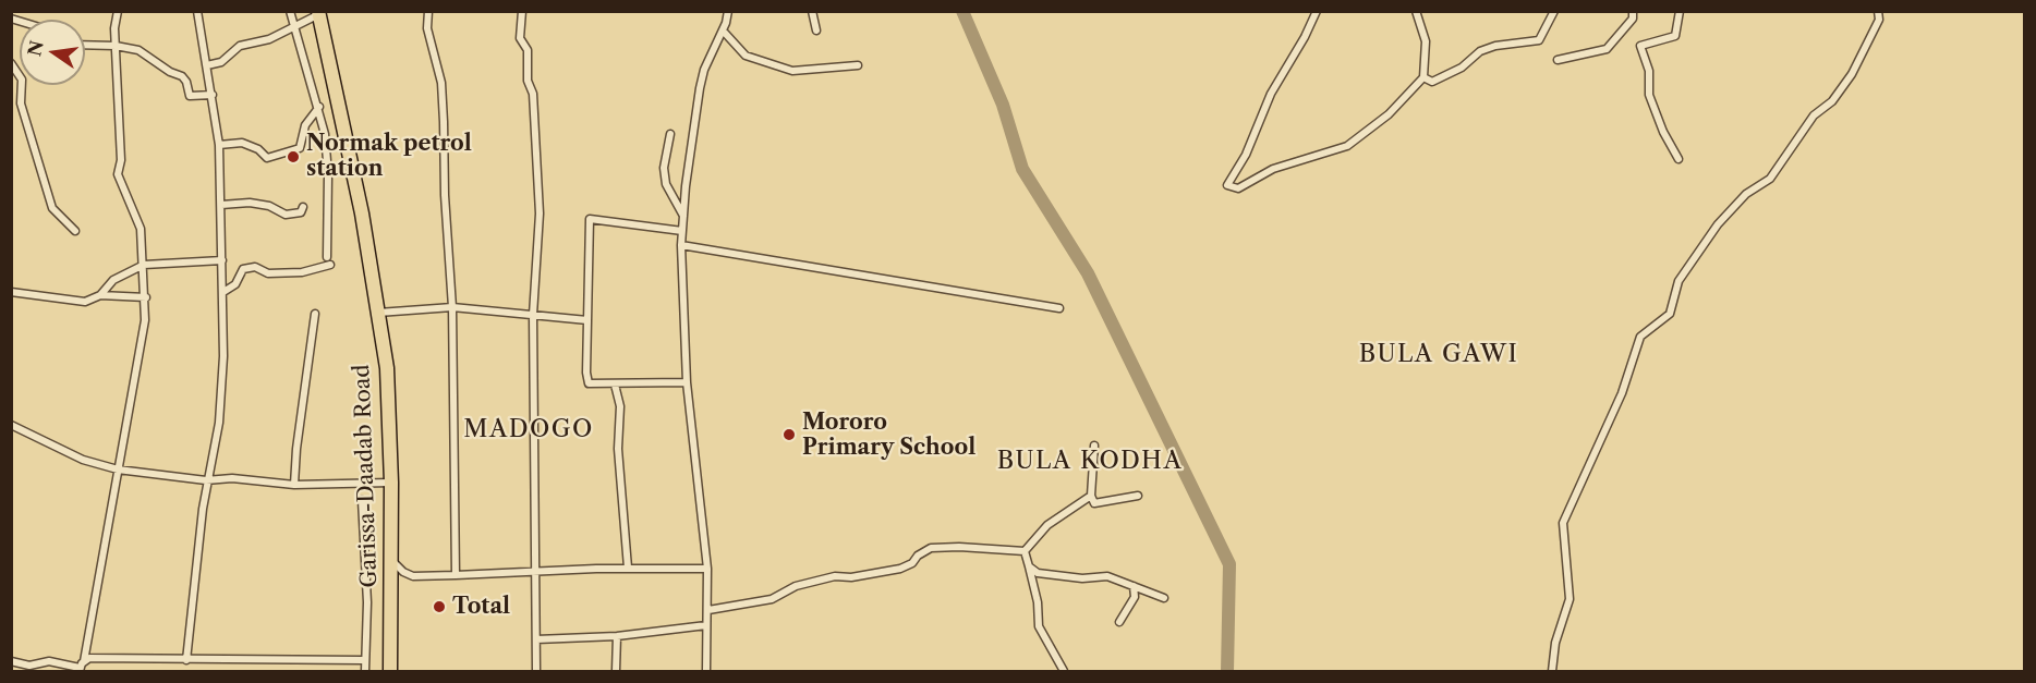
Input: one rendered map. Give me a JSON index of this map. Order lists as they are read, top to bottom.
{
  "streets": {
    "highway": ["Garissa-Daadab Road"]
  },
  "districts": ["BULA GAWI", "MADOGO", "BULA KODHA"],
  "places": ["Normak petrol station", "Mororo Primary School", "Total"],
  "north": "left"
}
